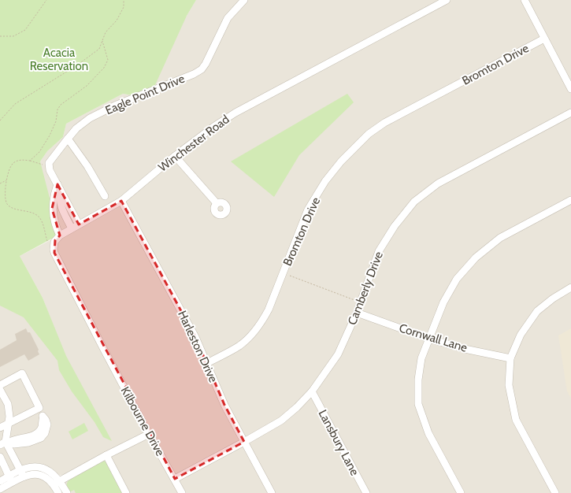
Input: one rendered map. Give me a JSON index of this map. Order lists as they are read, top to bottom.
{
  "streets": {
    "street": [
      "Bromton Drive",
      "Eagle Point Drive",
      "Winchester Road",
      "Camberly Drive",
      "Cornwall Lane",
      "Harleston Drive",
      "Kilbourne Drive",
      "Lansbury Lane"
    ]
  },
  "crossings": [
    ["Bromton Drive", "Harleston Drive"],
    ["Winchester Road", "Harleston Drive"],
    ["Winchester Road", "Kilbourne Drive"],
    ["Camberly Drive", "Cornwall Lane"],
    ["Camberly Drive", "Harleston Drive"],
    ["Camberly Drive", "Kilbourne Drive"],
    ["Camberly Drive", "Lansbury Lane"]
  ],
  "parks": ["Acacia Reservation"]
}
